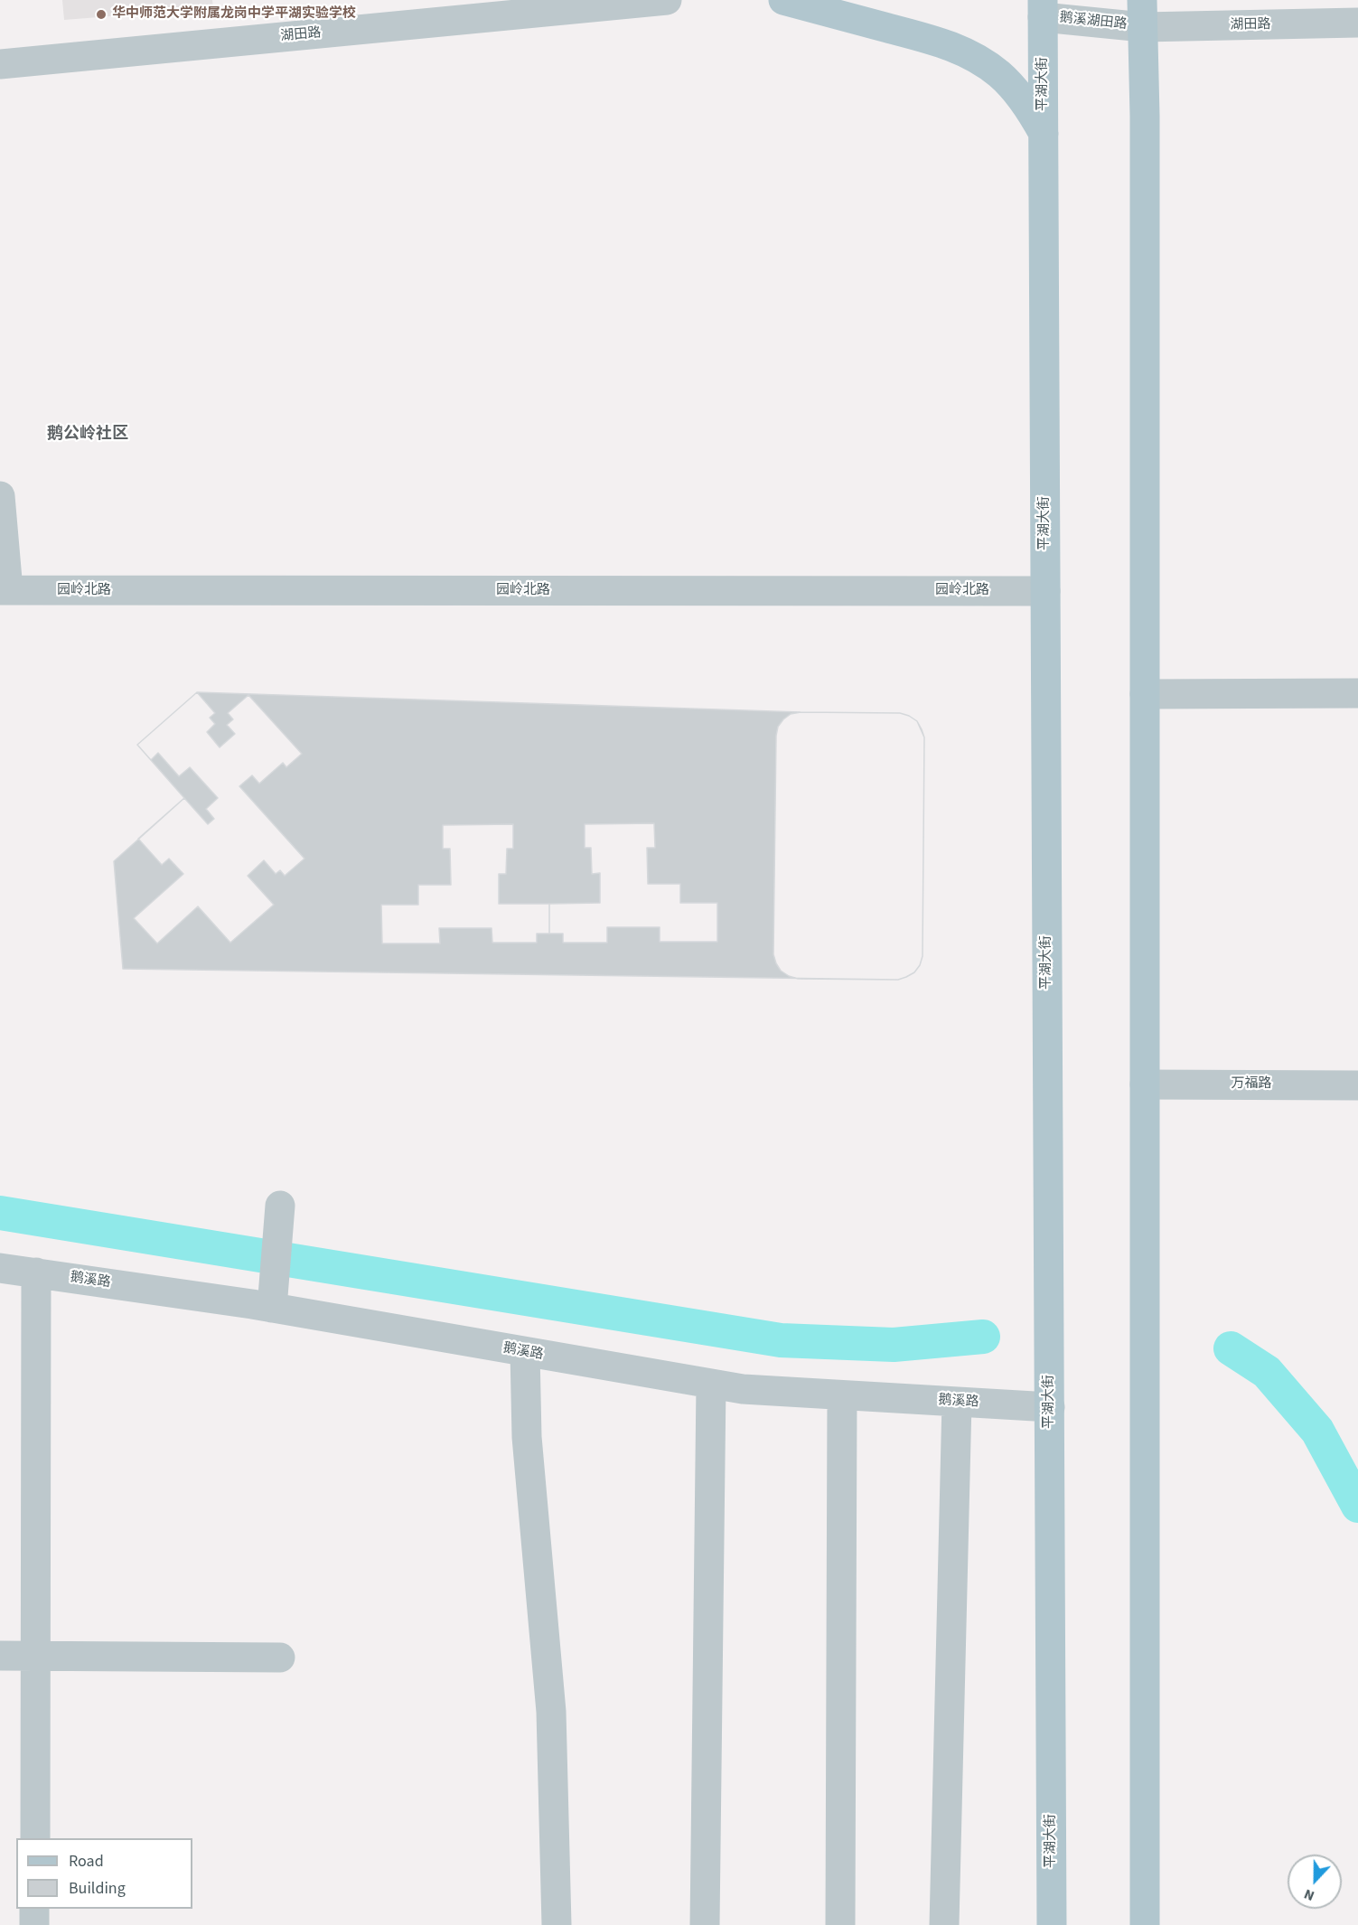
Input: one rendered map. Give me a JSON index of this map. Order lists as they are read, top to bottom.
{
  "streets": {
    "main road": ["平湖大街"],
    "street": [
      "鹅溪湖田路",
      "湖田路",
      "园岭北路",
      "万福路",
      "鹅溪路"
    ]
  },
  "crossings": [
    ["鹅溪湖田路", "湖田路"],
    ["鹅溪湖田路", "平湖大街"],
    ["平湖大街", "园岭北路"],
    ["平湖大街", "鹅溪路"]
  ],
  "districts": ["鹅公岭社区"],
  "places": ["华中师范大学附属龙岗中学平湖实验学校"],
  "legend": ["Road", "Building"],
  "north": "bottom"
}
